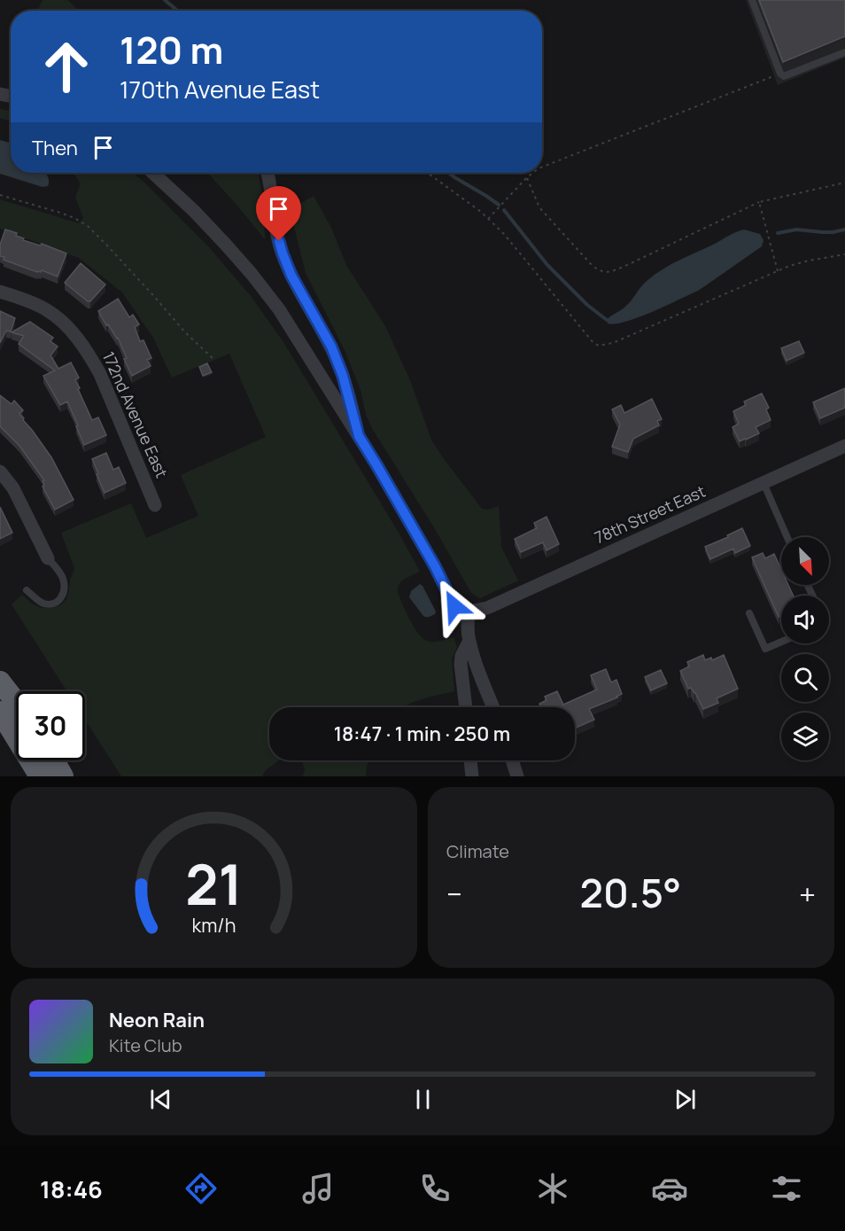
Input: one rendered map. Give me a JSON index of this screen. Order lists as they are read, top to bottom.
{
  "streets": {
    "street": ["172nd Avenue East", "78th Street East"]
  },
  "north": "bottom right",
  "page": {
    "turn": ["120 m", "170th Avenue East"],
    "then": "Then",
    "limit": "30",
    "trip": "18:47 · 1 min · 250 m",
    "tile": "Climate",
    "heat": ["−", "20.5°", "+"],
    "song": ["Neon Rain", "Kite Club"],
    "tabs": "18:46",
    "gauge": ["21", "km/h"]
  }
}
